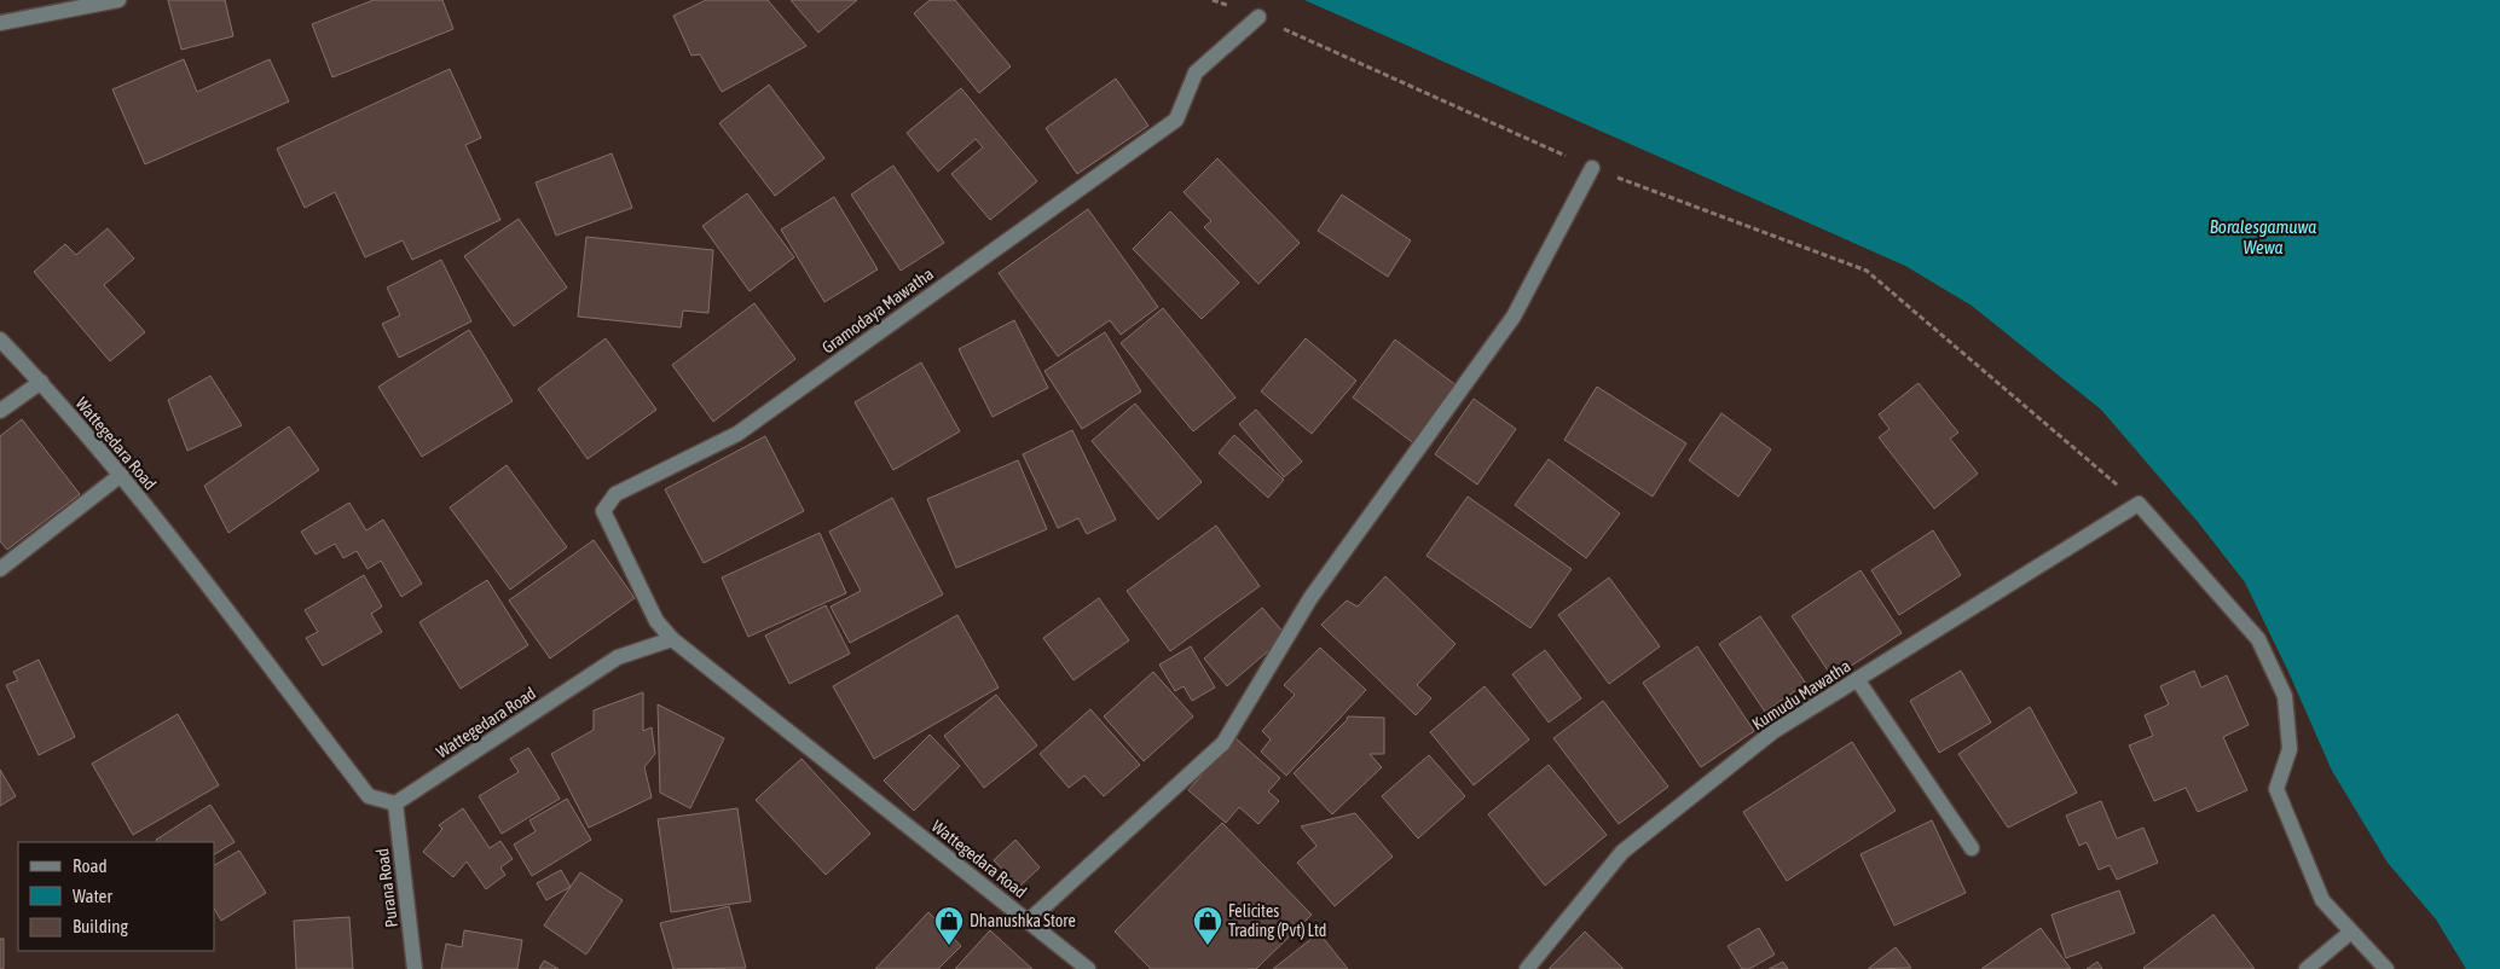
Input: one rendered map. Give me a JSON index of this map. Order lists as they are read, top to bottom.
{
  "streets": {
    "street": [
      "Gramodaya Mawatha",
      "Wattegedara Road",
      "Kumudu Mawatha",
      "Purana Road"
    ]
  },
  "crossings": [
    ["Gramodaya Mawatha", "Wattegedara Road"],
    ["Wattegedara Road", "Purana Road"]
  ],
  "water": ["Boralesgamuwa Wewa"],
  "places": {
    "shop": ["Dhanushka Store", "Felicites Trading (Pvt) Ltd"]
  },
  "legend": ["Road", "Water", "Building"]
}
